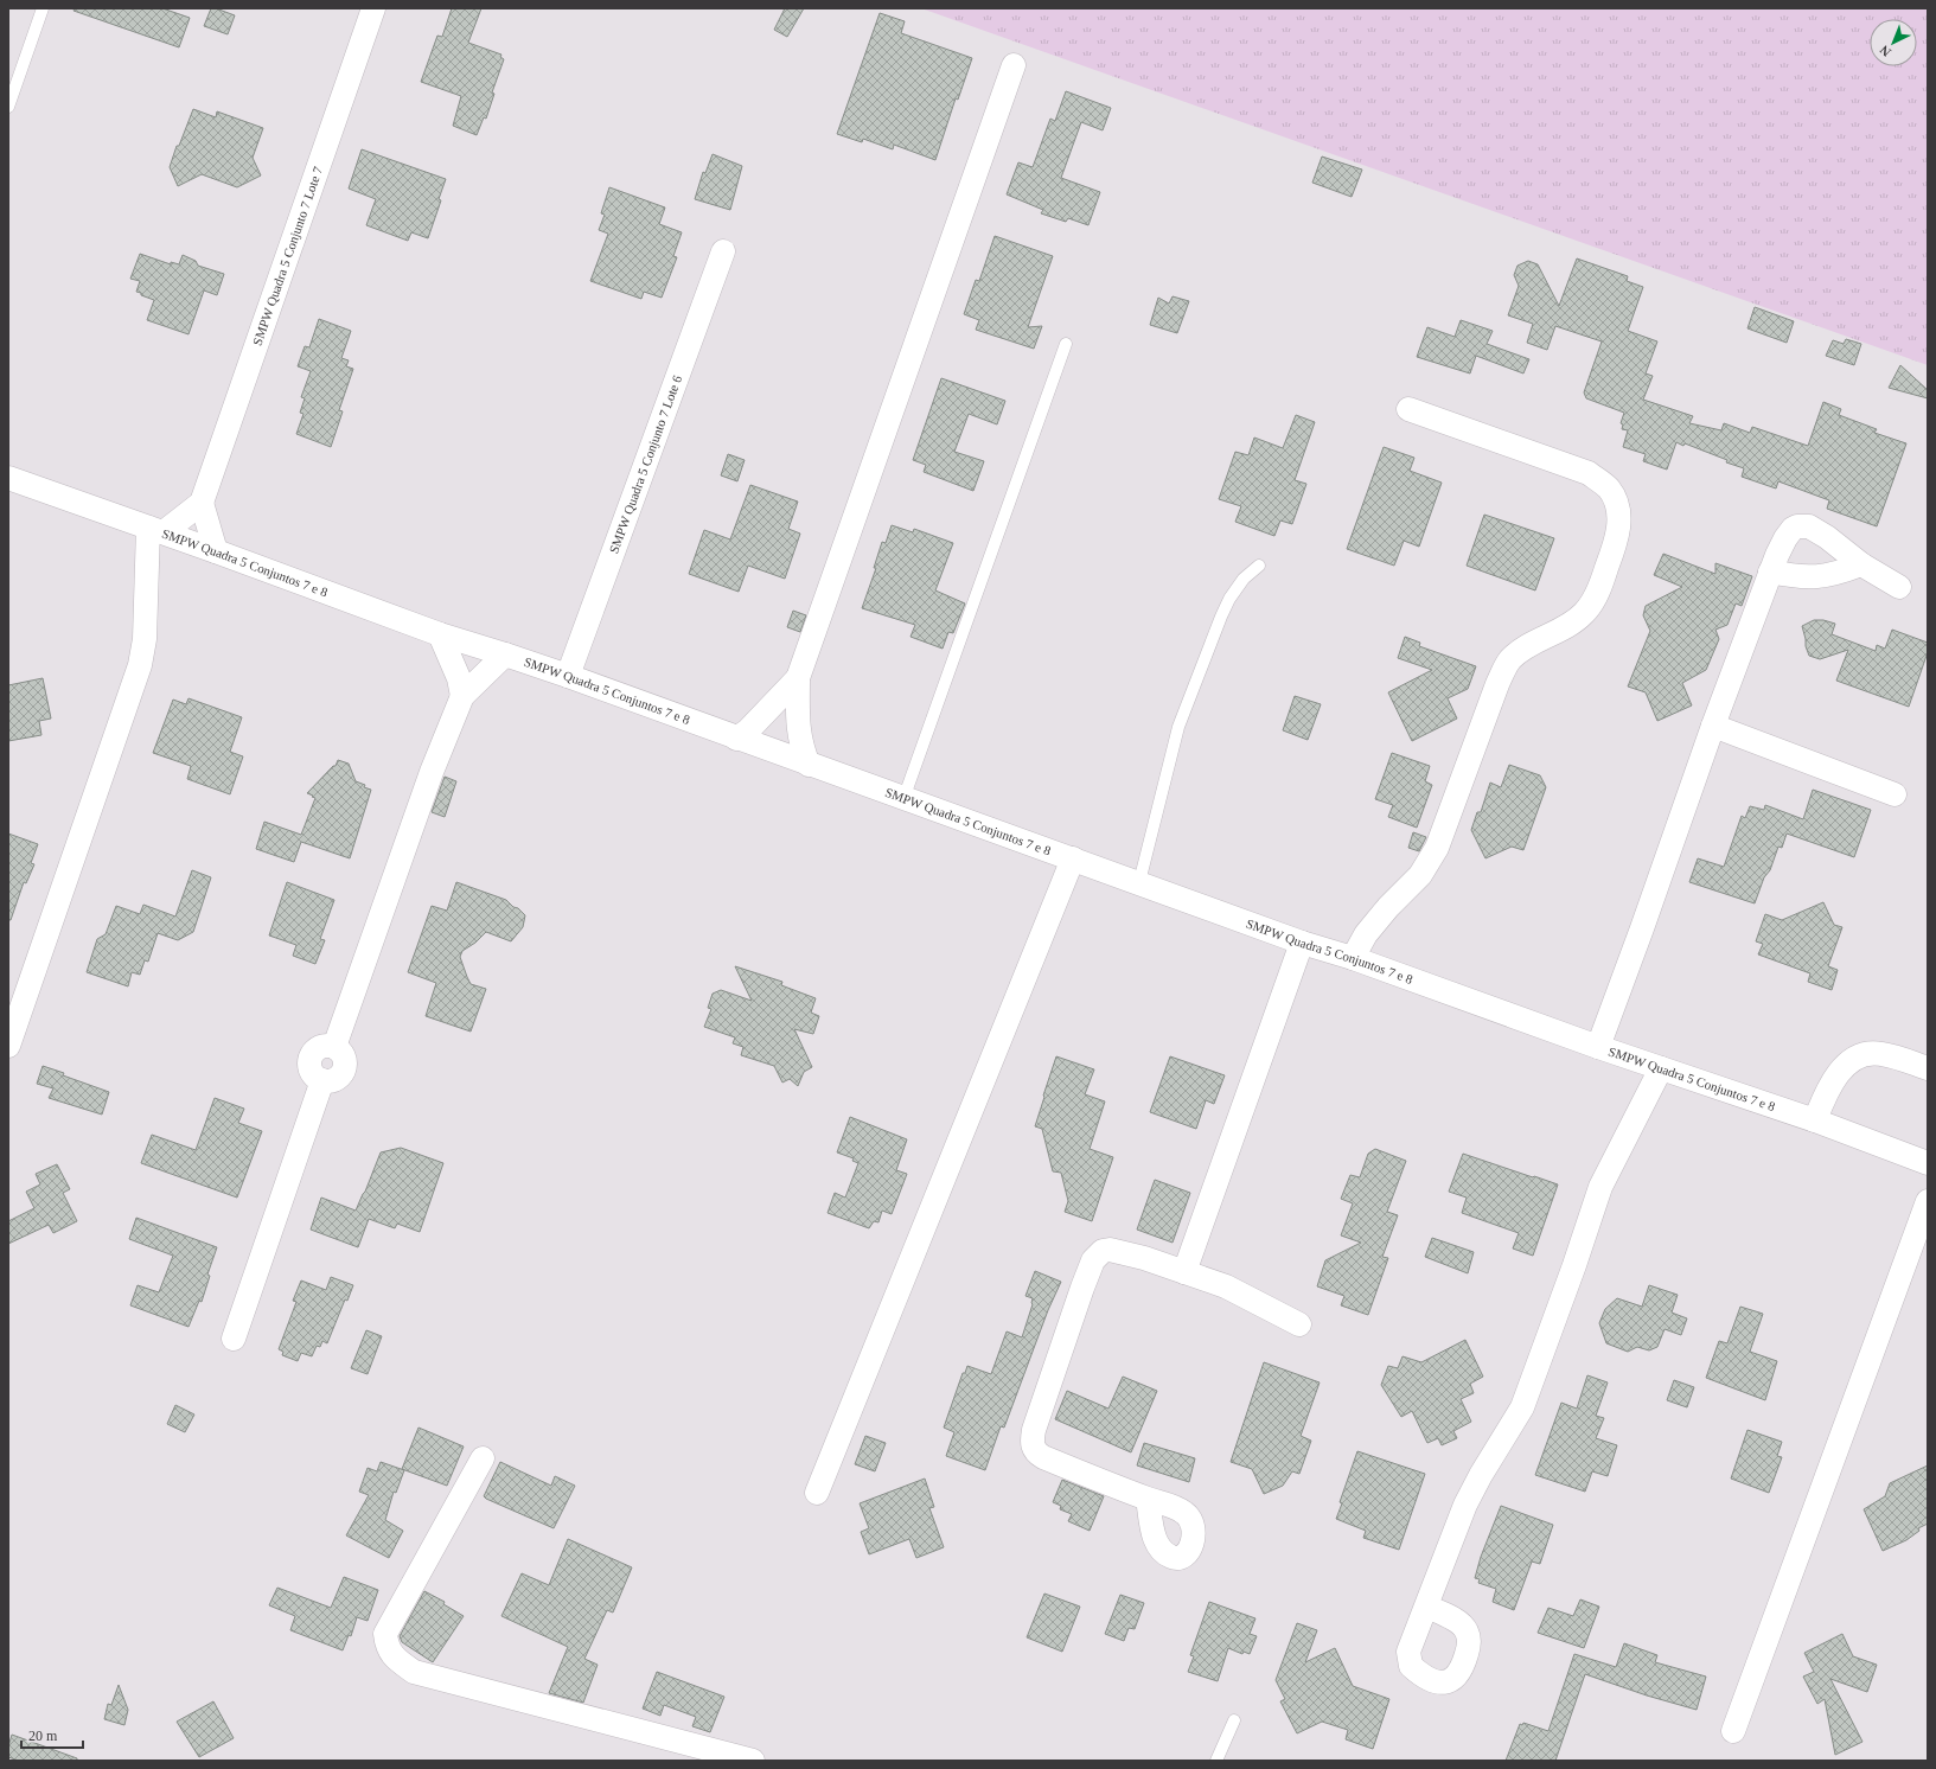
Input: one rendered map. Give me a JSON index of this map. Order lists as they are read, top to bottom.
{
  "streets": {
    "street": ["SMPW Quadra 5 Conjunto 7 Lote 7", "SMPW Quadra 5 Conjunto 7 Lote 6", "SMPW Quadra 5 Conjuntos 7 e 8"]
  },
  "crossings": [
    ["SMPW Quadra 5 Conjunto 7 Lote 6", "SMPW Quadra 5 Conjuntos 7 e 8"]
  ],
  "scale_bar": "20 m",
  "north": "bottom left"
}
